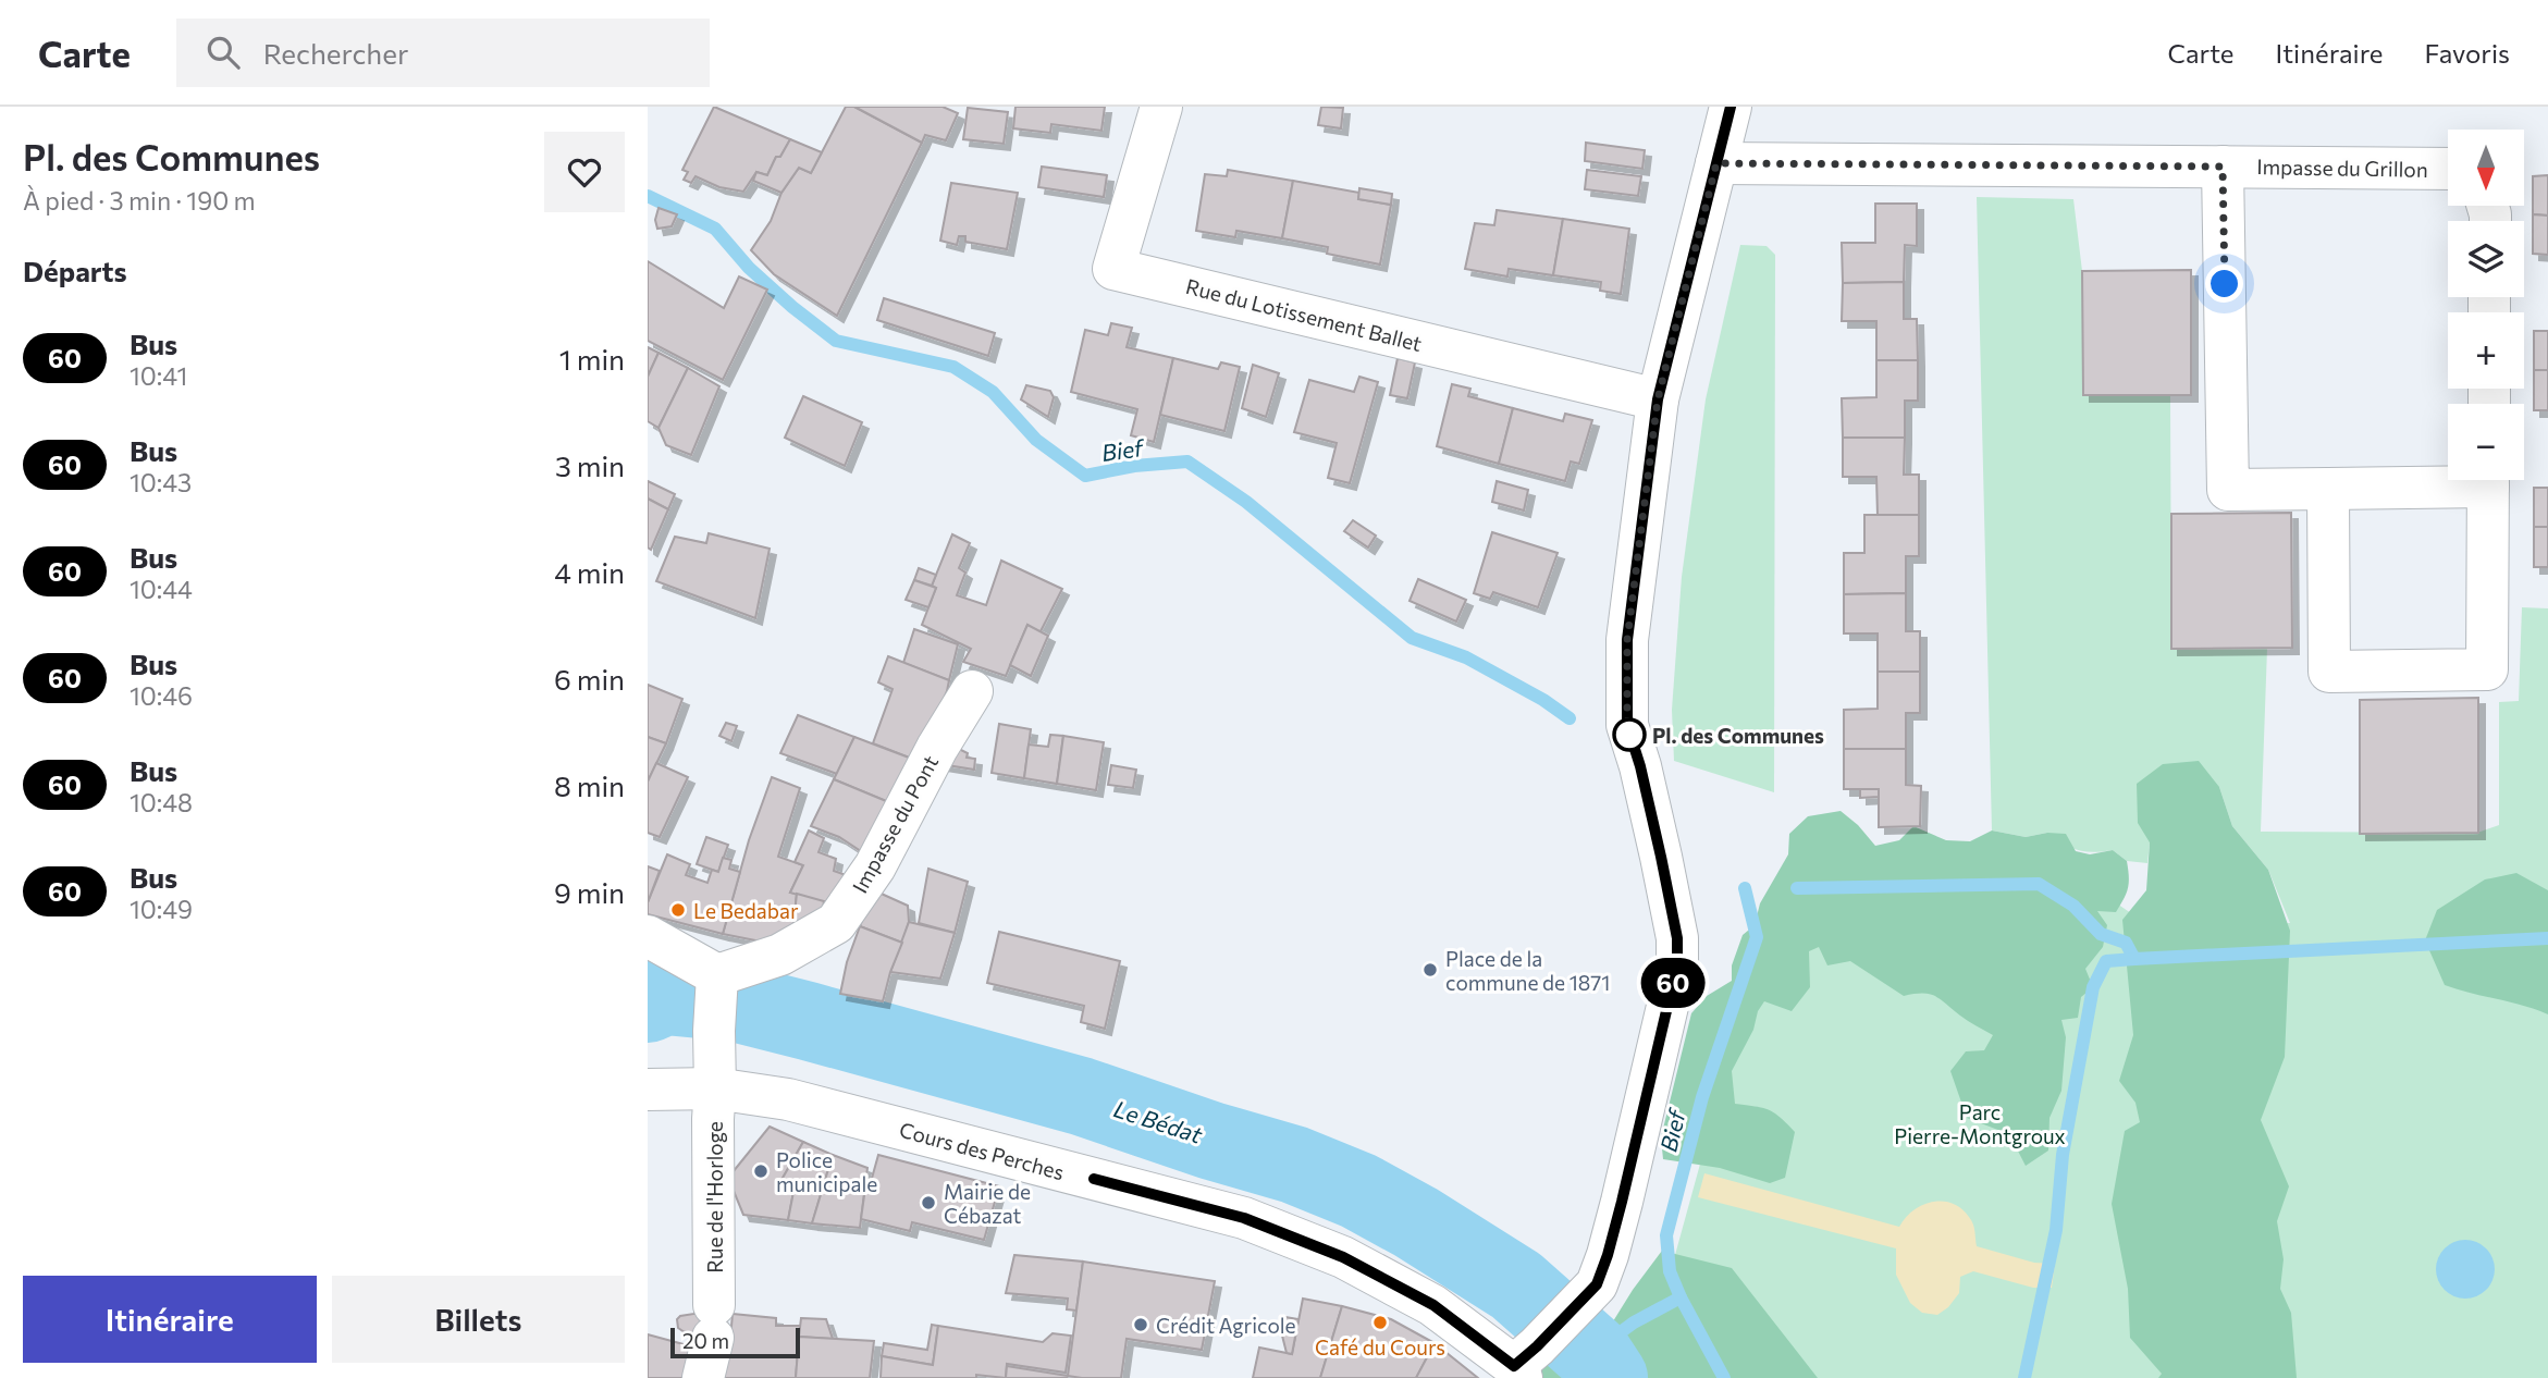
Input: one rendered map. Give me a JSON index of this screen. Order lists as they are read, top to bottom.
{
  "streets": {
    "street": [
      "Impasse du Grillon",
      "Rue du Lotissement Ballet",
      "Impasse du Pont",
      "Cours des Perches",
      "Rue de l'Horloge"
    ]
  },
  "crossings": [
    ["Impasse du Pont", "Rue de l'Horloge"],
    ["Cours des Perches", "Rue de l'Horloge"]
  ],
  "water": ["Bief", "Le Bédat"],
  "parks": ["Parc Pierre-Montgroux"],
  "places": [
    "Pl. des Communes",
    "Le Bedabar",
    "Place de la commune de 1871",
    "Police municipale",
    "Mairie de Cébazat",
    "Café du Cours",
    "Crédit Agricole"
  ],
  "lines": ["bus line 60"],
  "scale_bar": "20 m",
  "north": "bottom",
  "page": {
    "header": "Carte",
    "search": "Rechercher",
    "nav": ["Carte", "Itinéraire", "Favoris"],
    "heading": [
      ["Pl. des Communes", "À pied · 3 min · 190 m"],
      "Départs"
    ],
    "on_map": "60",
    "map_buttons": ["+", "−"],
    "list": [
      {
        "mark": "60",
        "name": "Bus",
        "note": "10:41",
        "value": "1 min"
      },
      {
        "mark": "60",
        "name": "Bus",
        "note": "10:43",
        "value": "3 min"
      },
      {
        "mark": "60",
        "name": "Bus",
        "note": "10:44",
        "value": "4 min"
      },
      {
        "mark": "60",
        "name": "Bus",
        "note": "10:46",
        "value": "6 min"
      },
      {
        "mark": "60",
        "name": "Bus",
        "note": "10:48",
        "value": "8 min"
      },
      {
        "mark": "60",
        "name": "Bus",
        "note": "10:49",
        "value": "9 min"
      }
    ],
    "buttons": ["Itinéraire", "Billets"],
    "scale": "20 m"
  }
}
